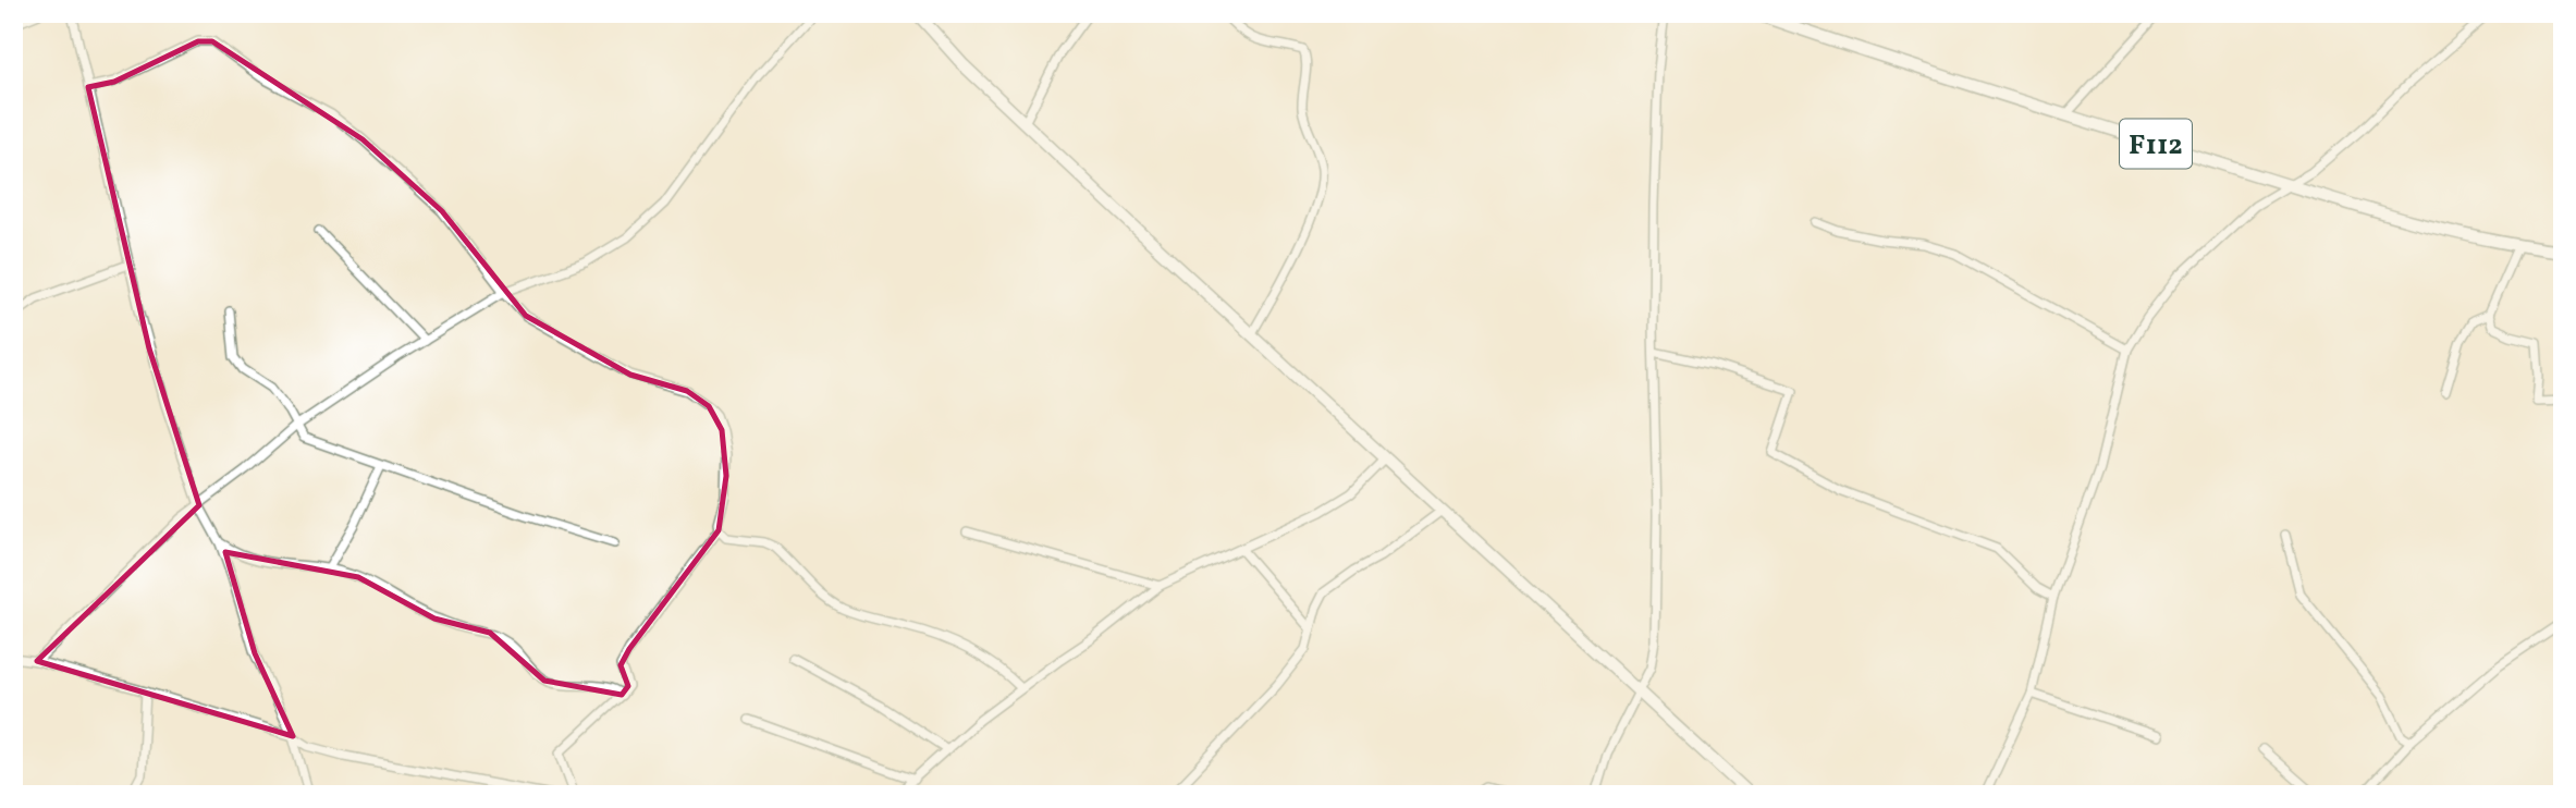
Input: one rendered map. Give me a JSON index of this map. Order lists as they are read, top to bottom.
{
  "streets": {
    "main road": ["F112"]
  }
}
